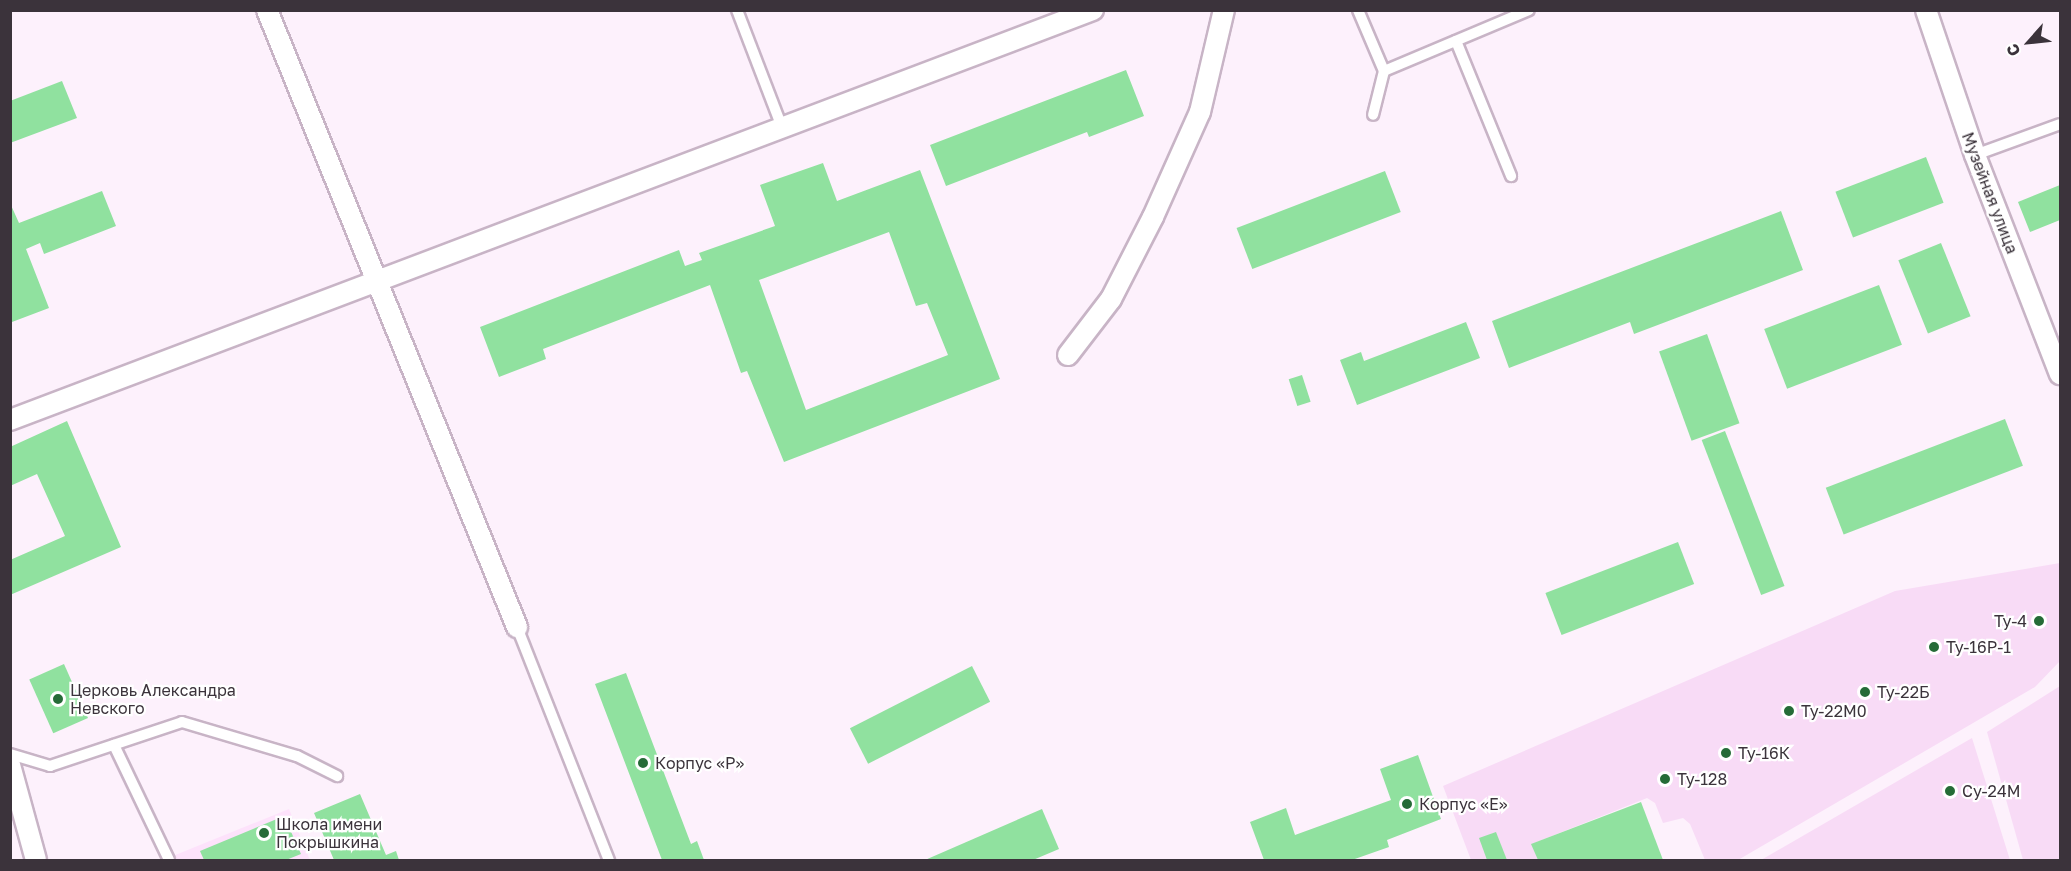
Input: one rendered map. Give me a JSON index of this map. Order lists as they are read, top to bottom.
{
  "streets": {
    "street": ["Музейная улица"]
  },
  "places": [
    "Ту-4",
    "Ту-16Р-1",
    "Ту-22Б",
    "Церковь Александра Невского",
    "Ту-22М0",
    "Ту-16К",
    "Корпус «Р»",
    "Ту-128",
    "Су-24М",
    "Корпус «Е»",
    "Школа имени Покрышкина"
  ],
  "north": "bottom left"
}
